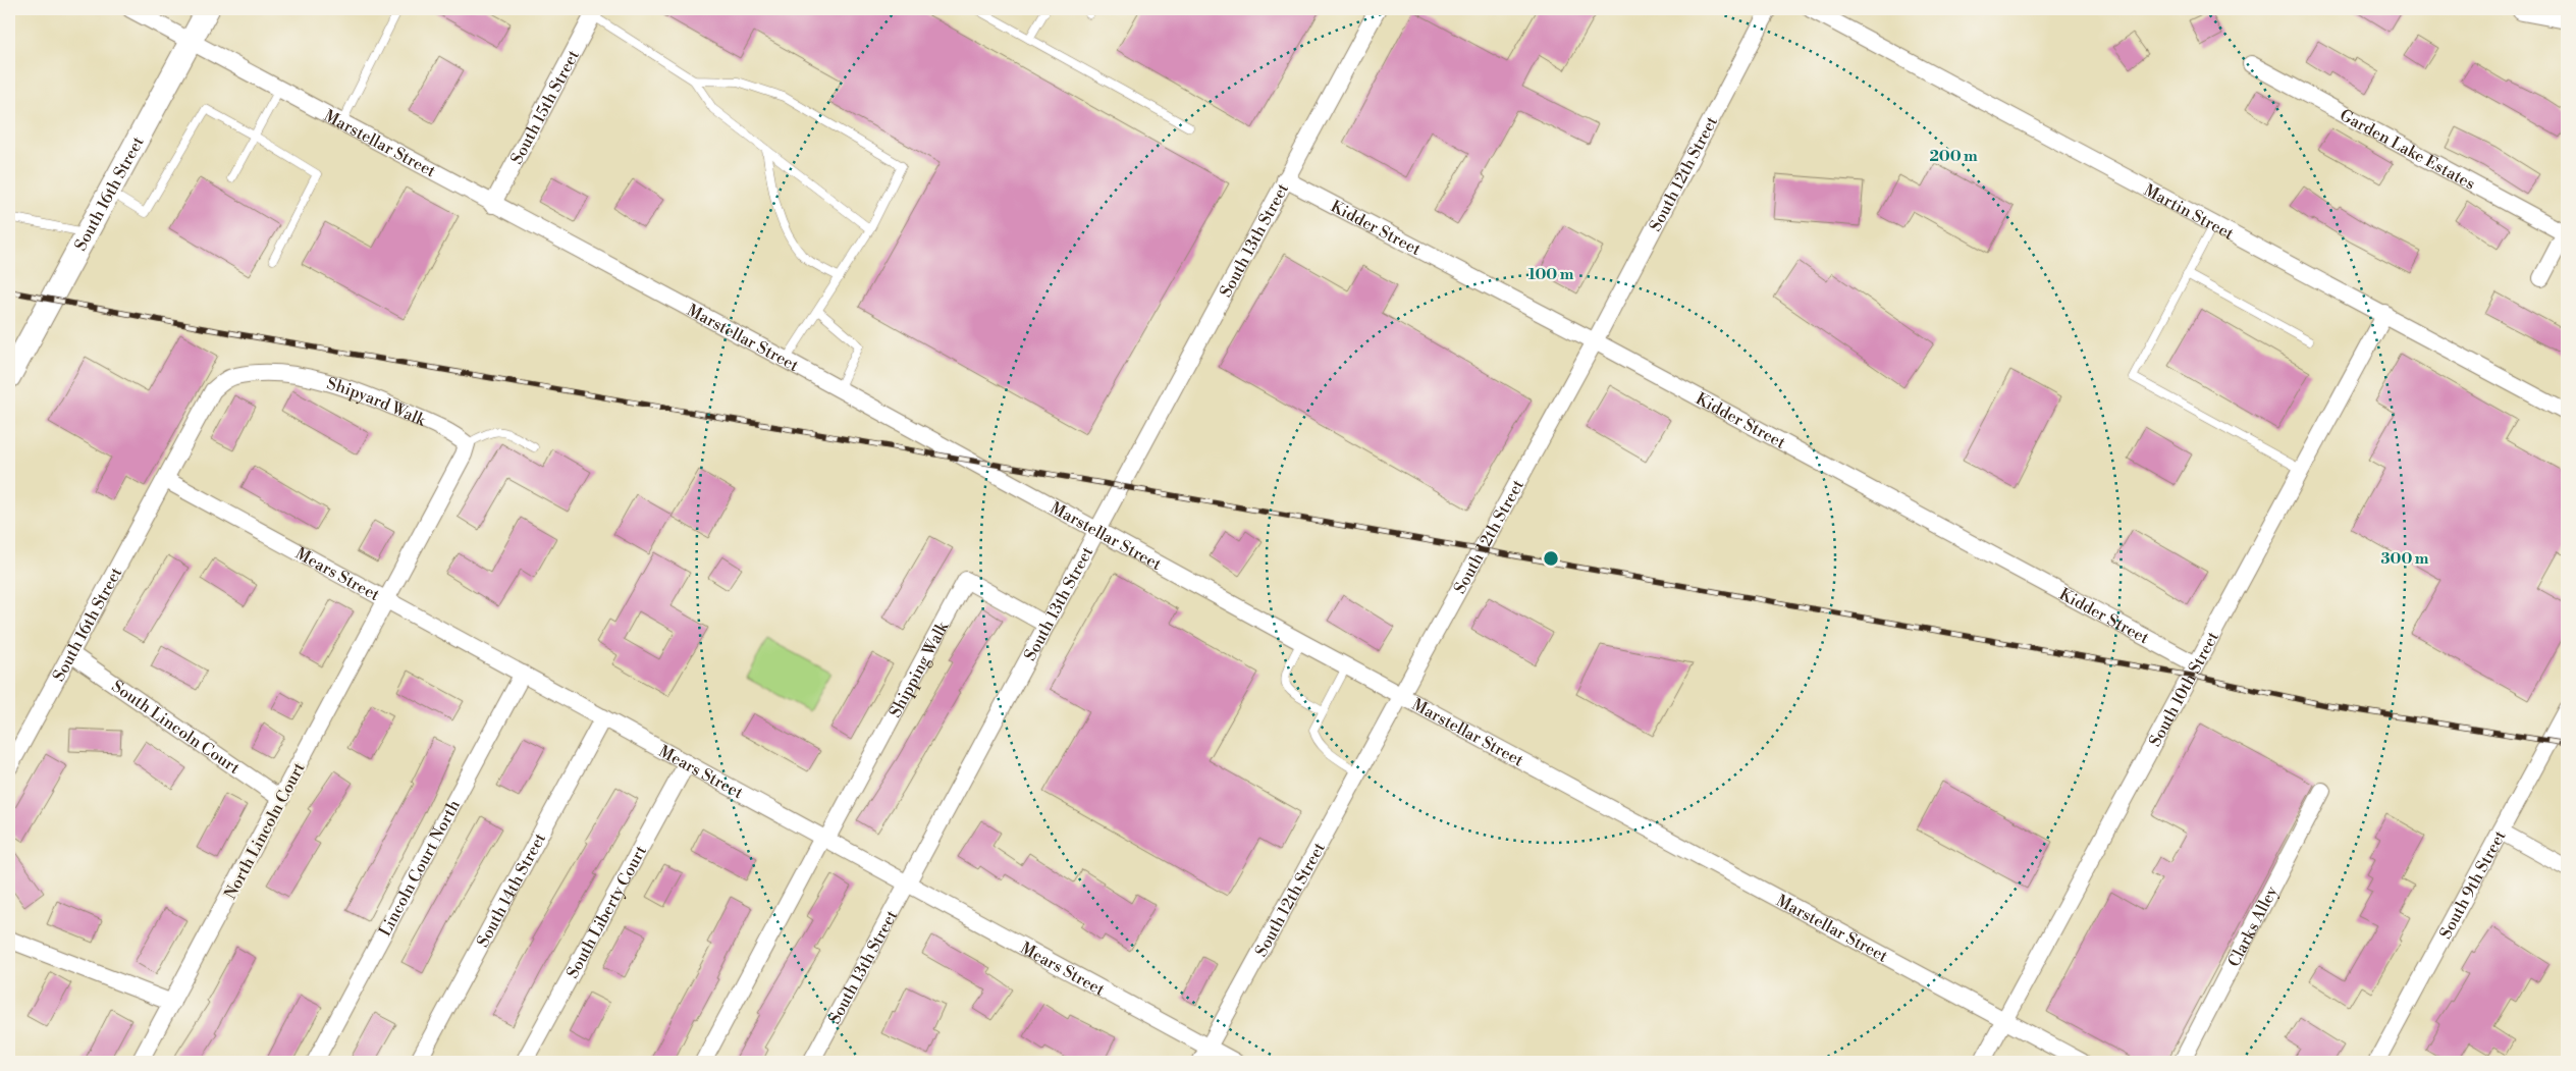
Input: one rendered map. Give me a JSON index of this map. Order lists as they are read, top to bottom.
{
  "streets": {
    "main road": ["South 16th Street"],
    "street": [
      "South 15th Street",
      "Marstellar Street",
      "Garden Lake Estates",
      "South 12th Street",
      "Martin Street",
      "Kidder Street",
      "South 13th Street",
      "Shipyard Walk",
      "Mears Street",
      "Shipping Walk",
      "South 10th Street",
      "South Lincoln Court",
      "North Lincoln Court",
      "Lincoln Court North",
      "South 9th Street",
      "South 14th Street",
      "South Liberty Court",
      "Clarks Alley"
    ]
  },
  "crossings": [
    ["South 15th Street", "Marstellar Street"],
    ["Marstellar Street", "South 12th Street"],
    ["Marstellar Street", "South 16th Street"],
    ["Marstellar Street", "South 13th Street"],
    ["Marstellar Street", "South 10th Street"],
    ["South 12th Street", "Kidder Street"],
    ["South 12th Street", "Mears Street"],
    ["South 16th Street", "Shipyard Walk"],
    ["South 16th Street", "Mears Street"],
    ["South 16th Street", "South Lincoln Court"],
    ["Martin Street", "South 10th Street"],
    ["Kidder Street", "South 13th Street"],
    ["Kidder Street", "South 10th Street"],
    ["South 13th Street", "Mears Street"],
    ["South 13th Street", "Shipping Walk"],
    ["Shipyard Walk", "Mears Street"],
    ["Mears Street", "Shipping Walk"],
    ["Mears Street", "North Lincoln Court"],
    ["Mears Street", "Lincoln Court North"],
    ["Mears Street", "South 14th Street"],
    ["Mears Street", "South Liberty Court"],
    ["South Lincoln Court", "North Lincoln Court"]
  ],
  "rings": ["200 m", "100 m", "300 m"]
}
